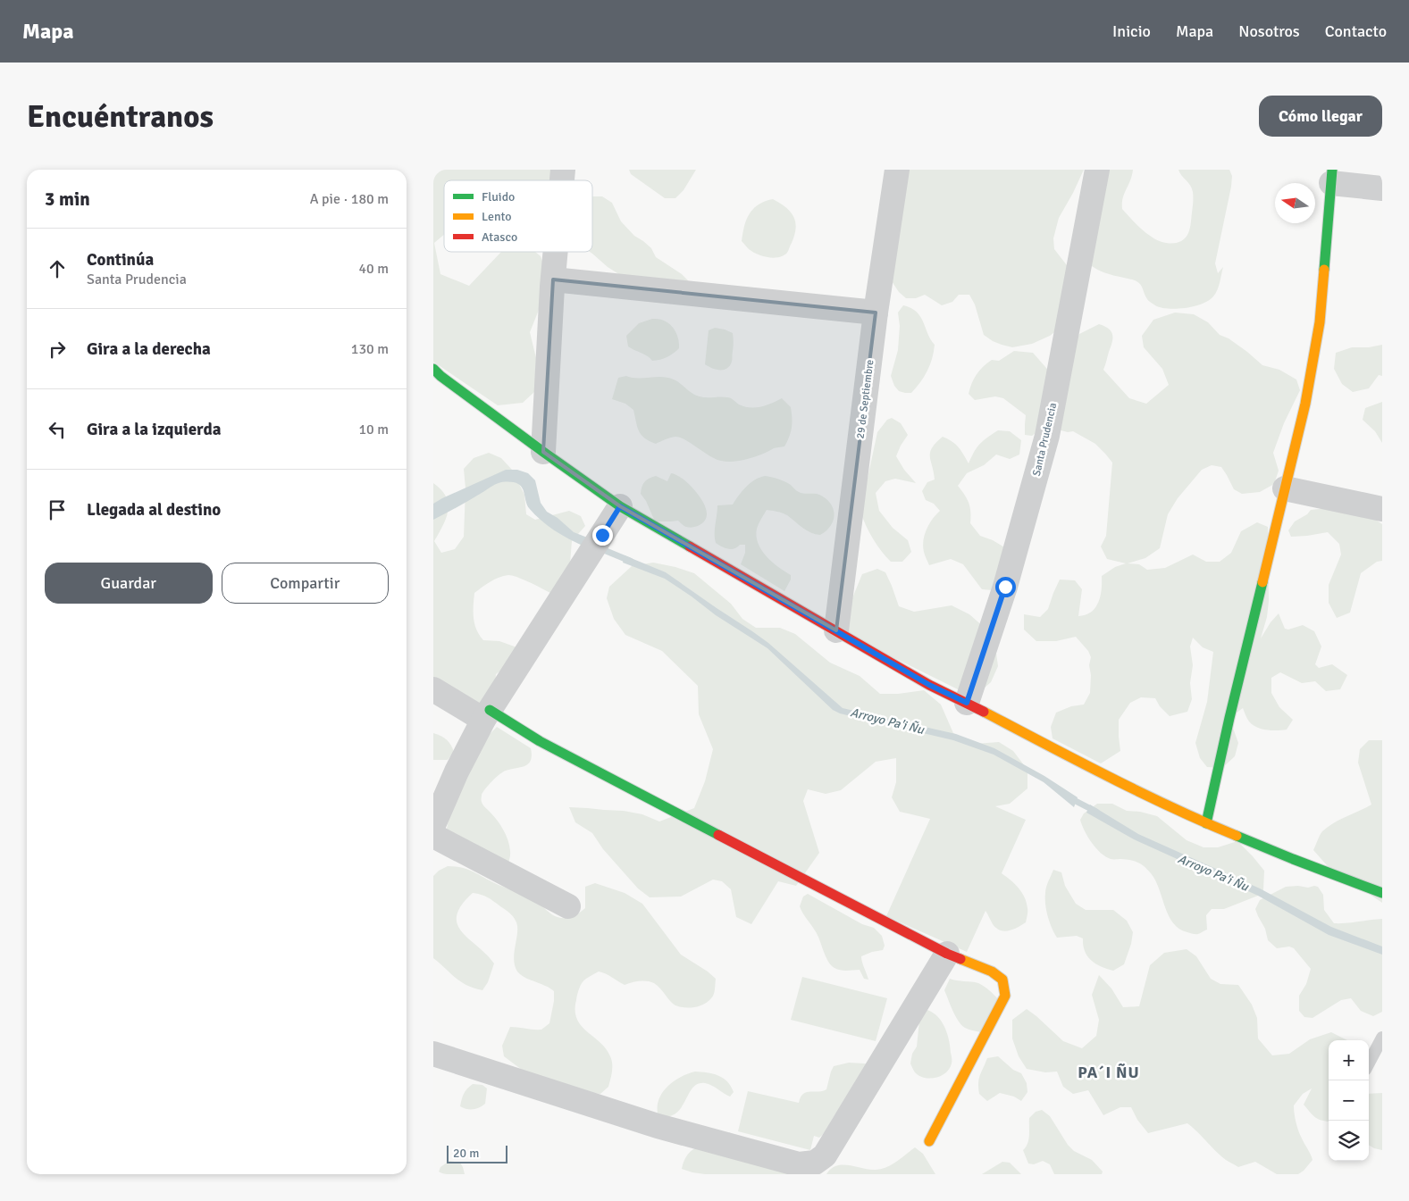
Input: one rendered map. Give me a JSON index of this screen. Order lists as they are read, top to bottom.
{
  "streets": {
    "street": ["29 de Septiembre", "Santa Prudencia"]
  },
  "districts": ["PA´I ÑU"],
  "water": ["Arroyo Pa'i Ñu"],
  "legend": ["Fluido", "Lento", "Atasco"],
  "scale_bar": "20 m",
  "north": "left",
  "page": {
    "header": "Mapa",
    "nav": [
      "Inicio",
      "Mapa",
      "Nosotros",
      "Contacto"
    ],
    "buttons": [
      "Cómo llegar",
      ["Guardar", "Compartir"]
    ],
    "title": "Encuéntranos",
    "heading": ["3 min", "A pie · 180 m"],
    "list": [
      ["Continúa", "Santa Prudencia", "40 m"],
      ["Gira a la derecha", "130 m"],
      ["Gira a la izquierda", "10 m"],
      "Llegada al destino"
    ],
    "map_buttons": ["+", "−"],
    "scale": "20 m"
  }
}
